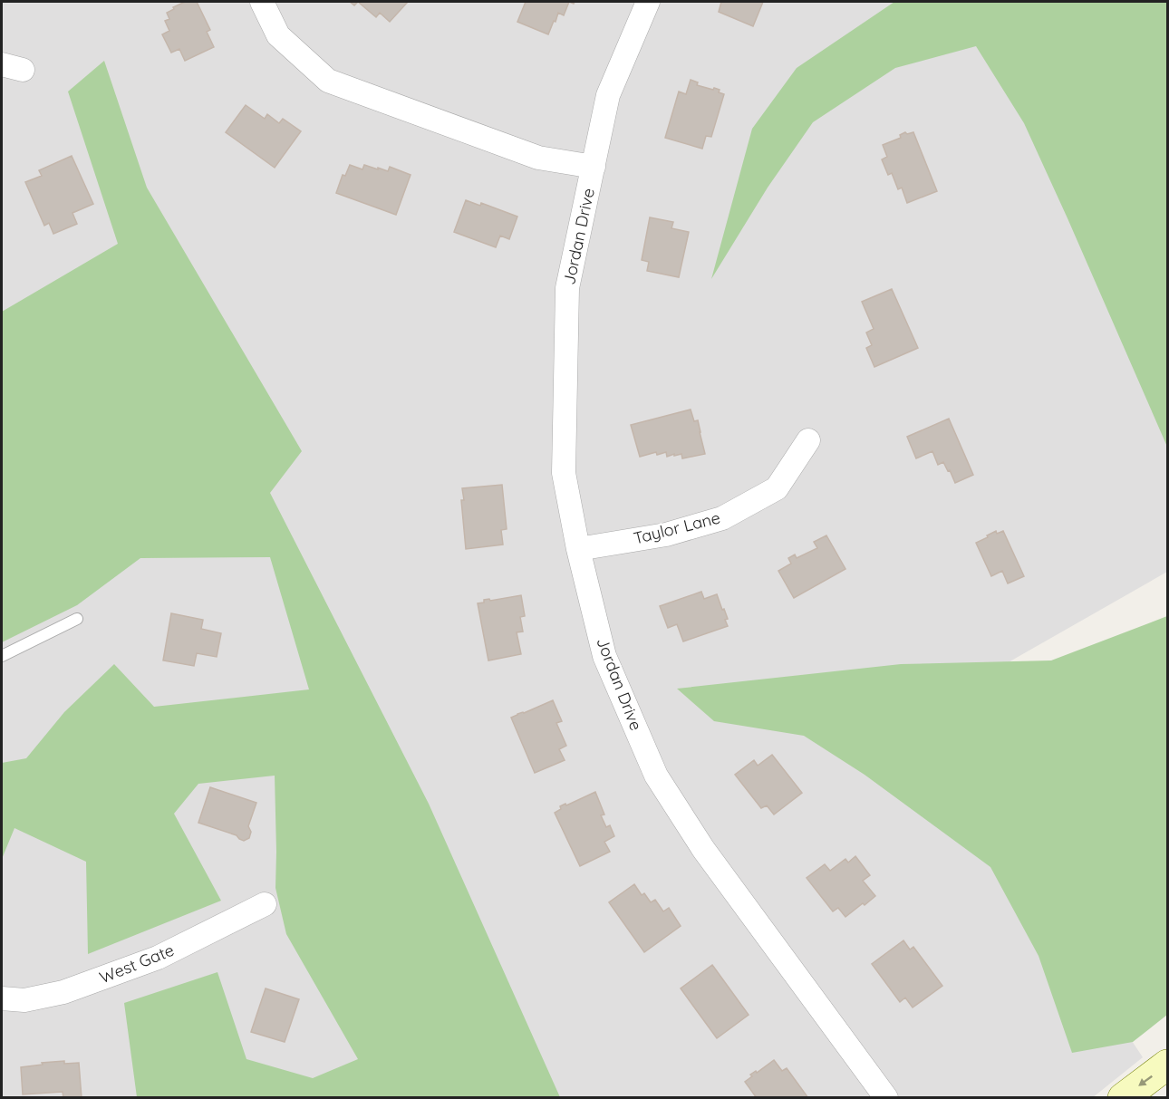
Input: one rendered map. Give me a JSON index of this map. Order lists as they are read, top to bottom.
{
  "streets": {
    "street": ["Jordan Drive", "Taylor Lane", "West Gate"]
  },
  "crossings": [
    ["Jordan Drive", "Taylor Lane"]
  ]
}
